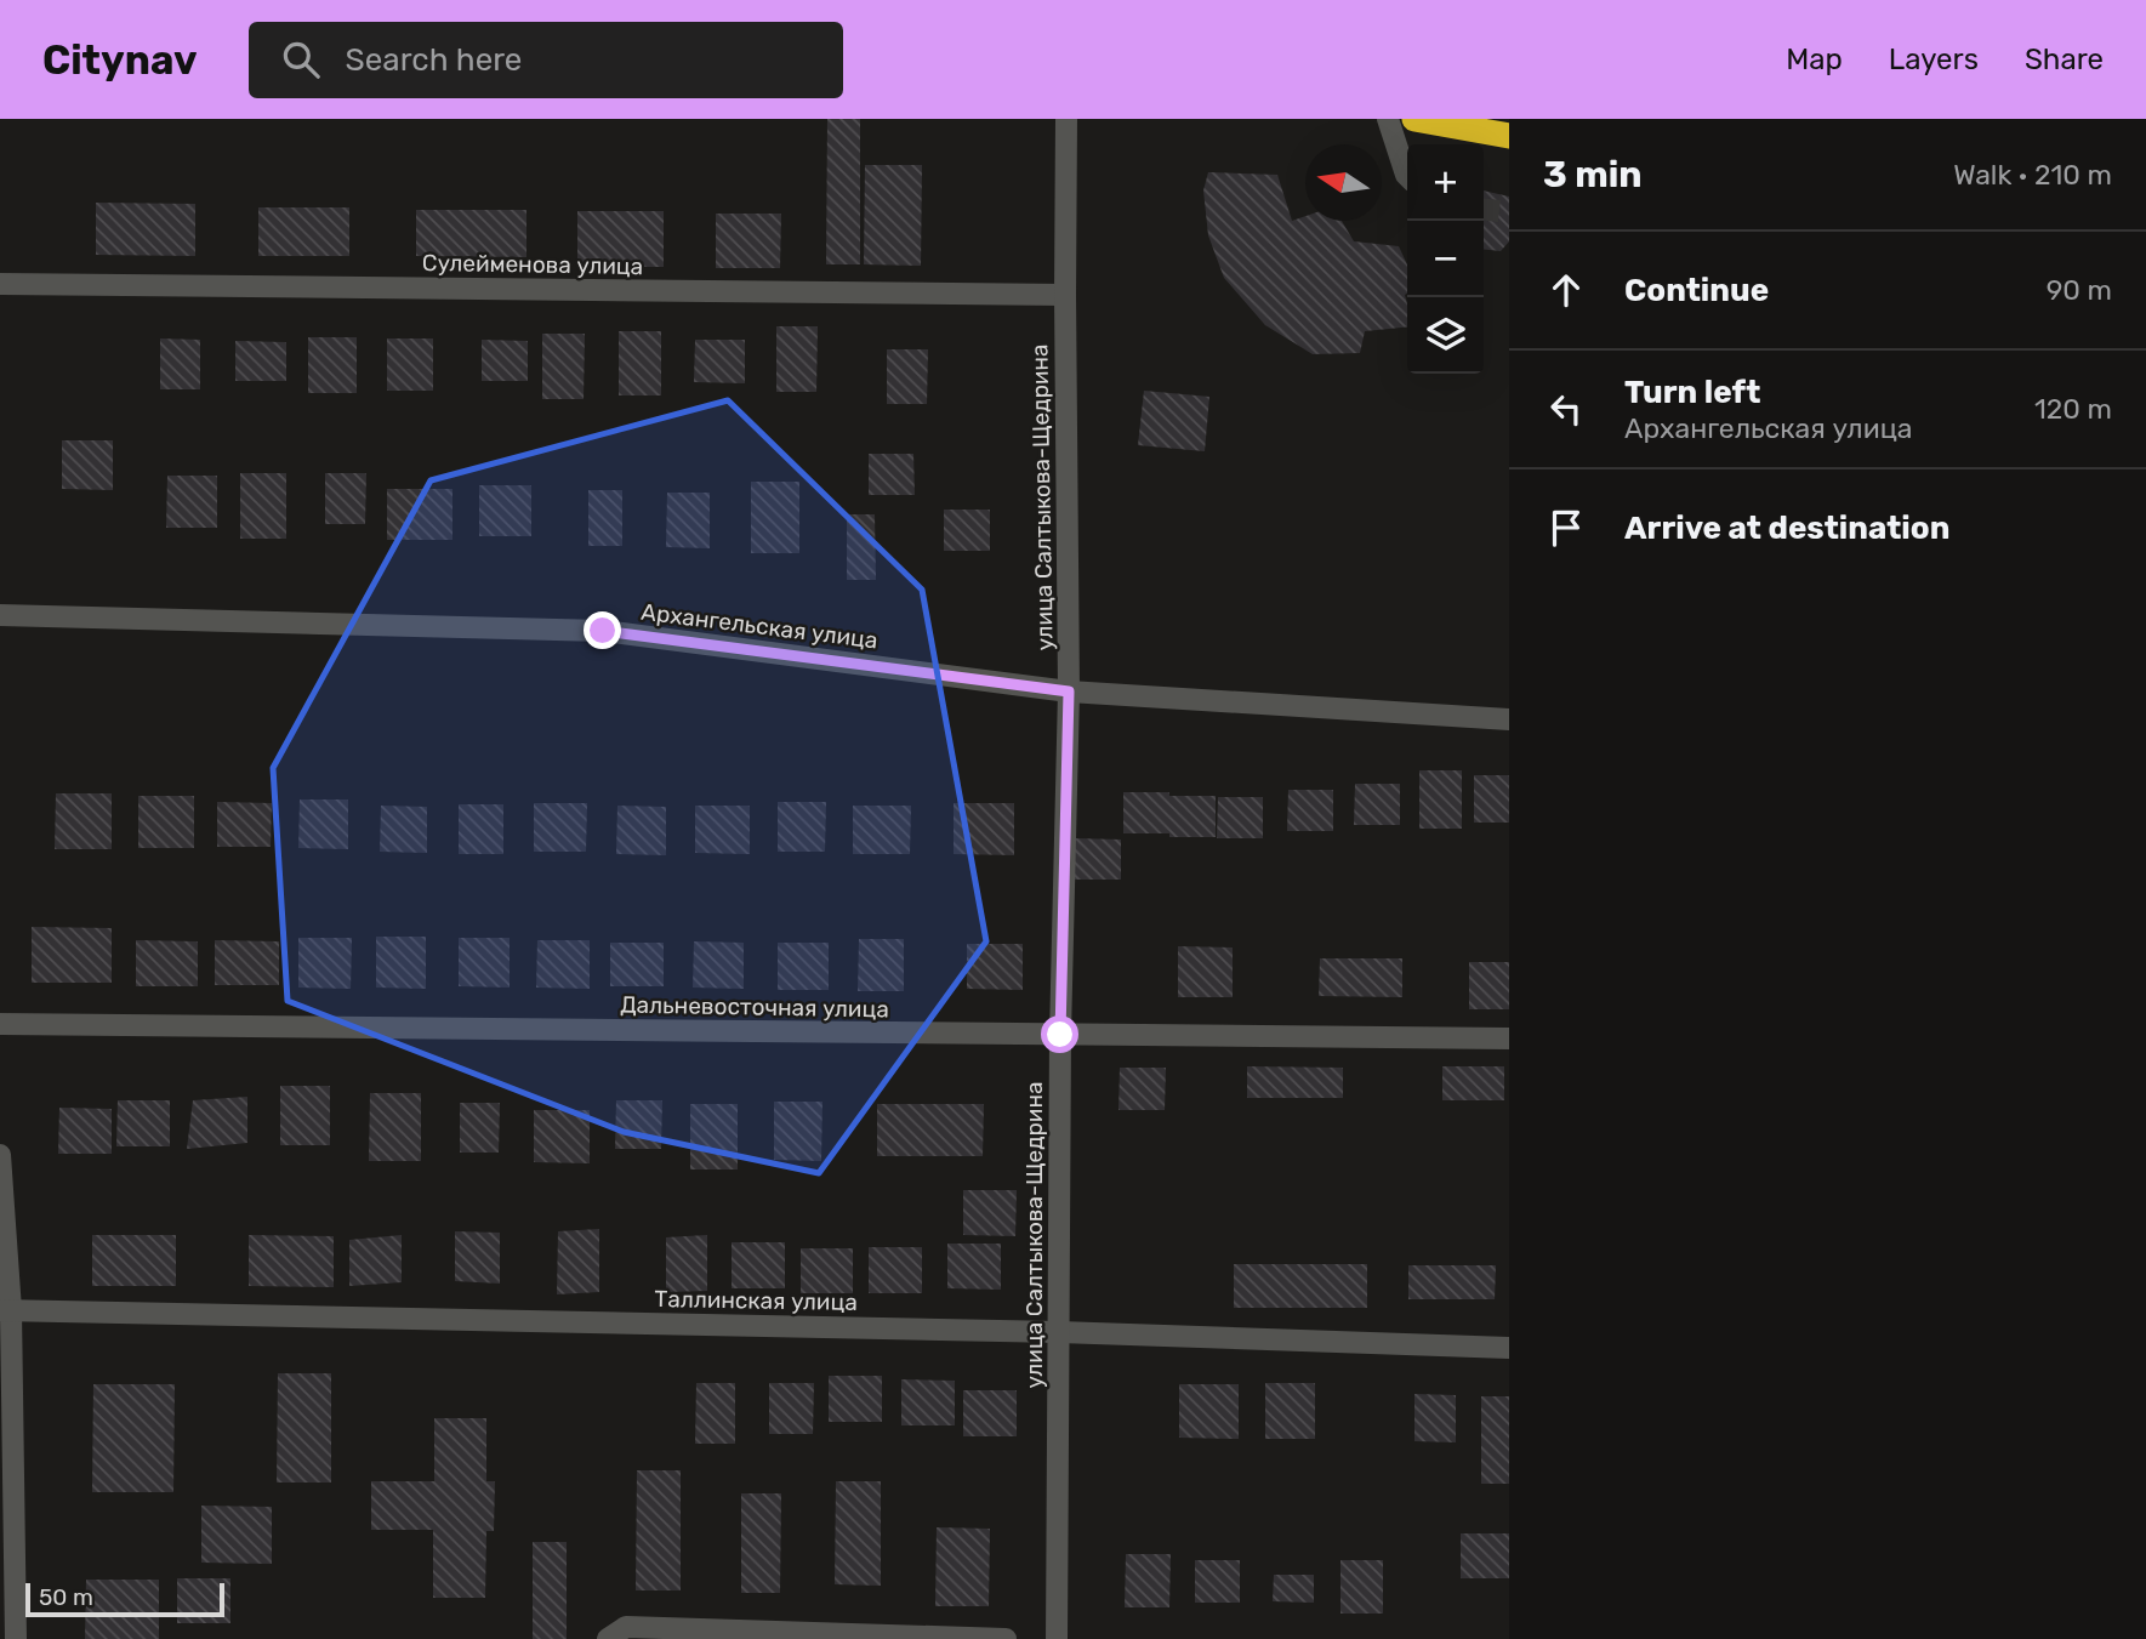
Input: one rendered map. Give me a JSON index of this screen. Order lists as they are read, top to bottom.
{
  "streets": {
    "street": [
      "Сулейменова улица",
      "улица Салтыкова-Щедрина",
      "Архангельская улица",
      "Дальневосточная улица",
      "Таллинская улица"
    ]
  },
  "crossings": [
    ["Сулейменова улица", "улица Салтыкова-Щедрина"],
    ["улица Салтыкова-Щедрина", "Архангельская улица"],
    ["улица Салтыкова-Щедрина", "Дальневосточная улица"],
    ["улица Салтыкова-Щедрина", "Таллинская улица"]
  ],
  "scale_bar": "50 m",
  "north": "left",
  "page": {
    "header": "Citynav",
    "search": "Search here",
    "nav": ["Map", "Layers", "Share"],
    "heading": ["3 min", "Walk · 210 m"],
    "map_buttons": ["+", "−"],
    "list": [
      ["Continue", "90 m"],
      ["Turn left", "Архангельская улица", "120 m"],
      "Arrive at destination"
    ],
    "scale": "50 m"
  }
}
